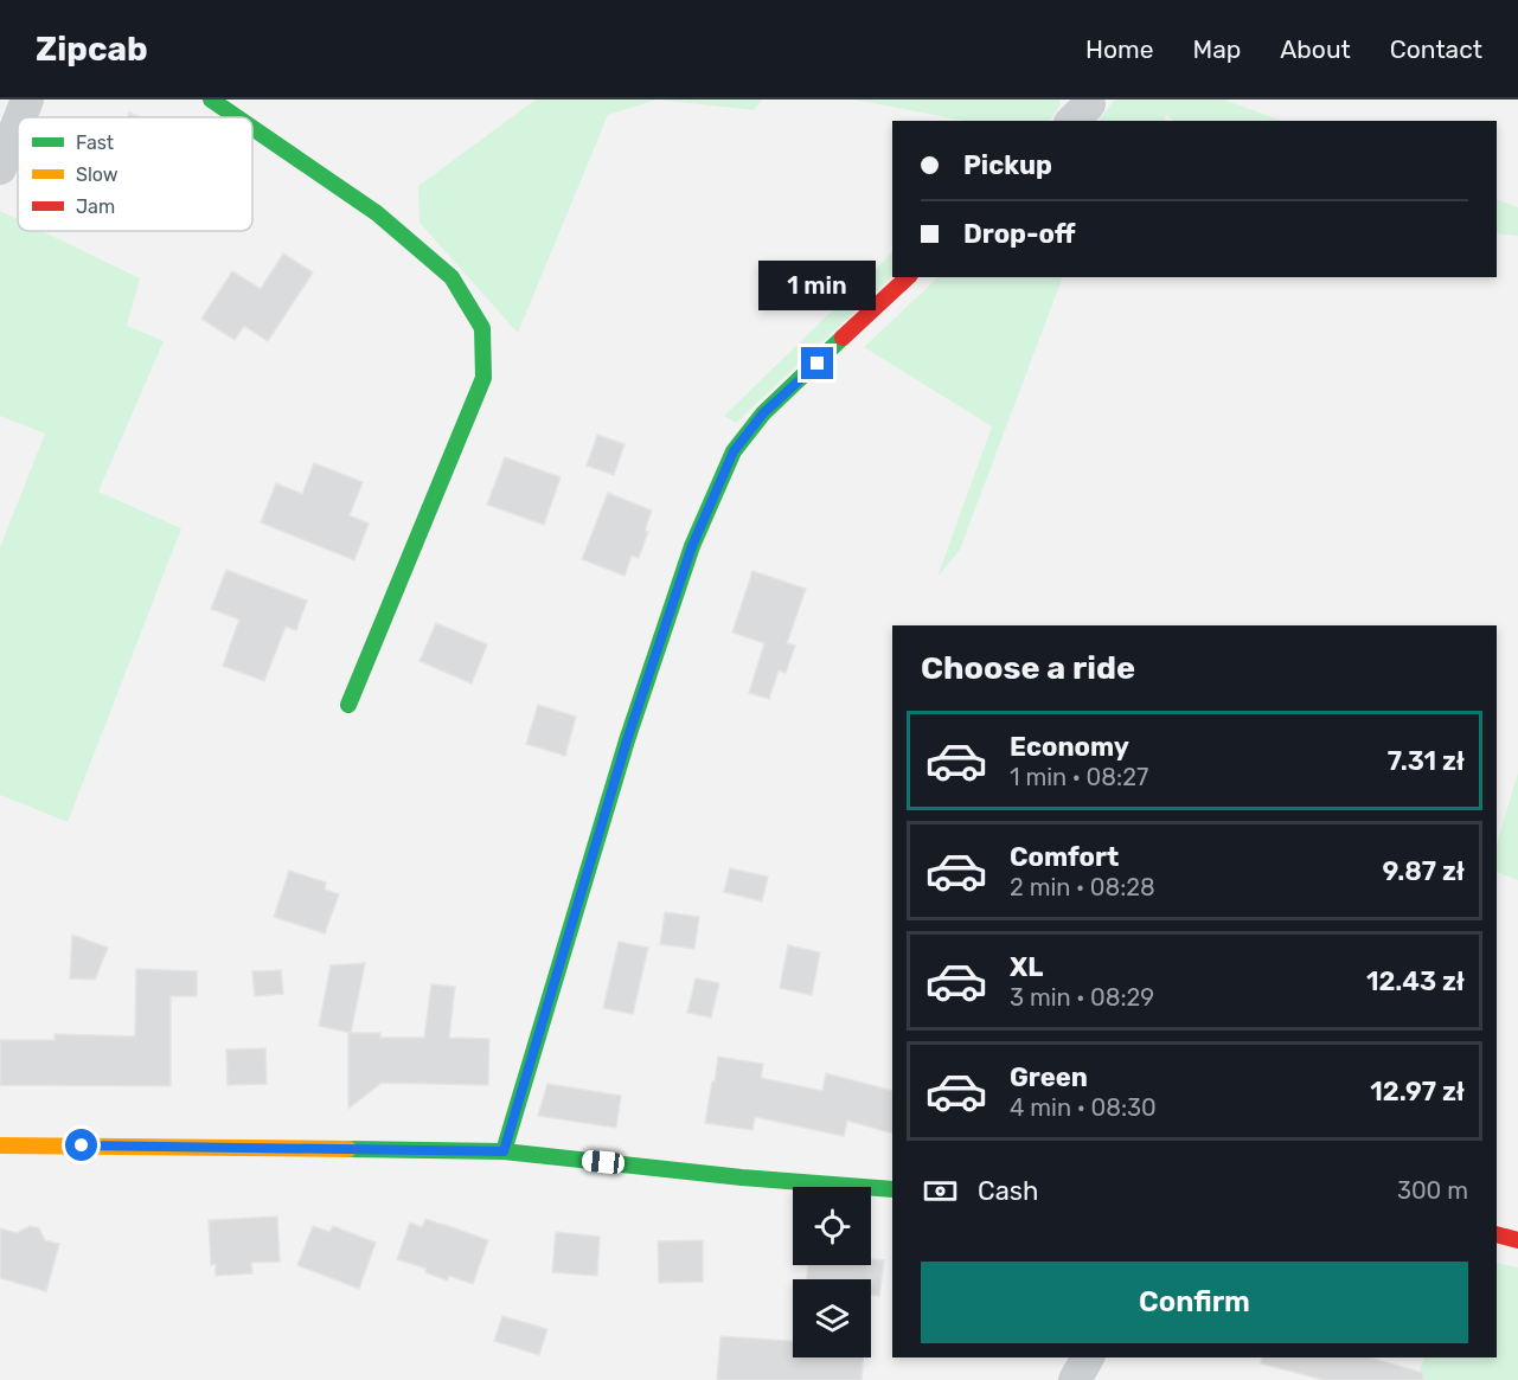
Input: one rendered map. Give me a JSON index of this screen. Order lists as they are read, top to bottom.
{
  "legend": ["Fast", "Slow", "Jam"],
  "page": {
    "header": "Zipcab",
    "nav": [
      "Home",
      "Map",
      "About",
      "Contact"
    ],
    "banner": ["Pickup", "Drop-off"],
    "bubble": "1 min",
    "heading": "Choose a ride",
    "list": [
      {
        "name": "Economy",
        "note": "1 min · 08:27",
        "value": "7.31 zł"
      },
      {
        "name": "Comfort",
        "note": "2 min · 08:28",
        "value": "9.87 zł"
      },
      {
        "name": "XL",
        "note": "3 min · 08:29",
        "value": "12.43 zł"
      },
      {
        "name": "Green",
        "note": "4 min · 08:30",
        "value": "12.97 zł"
      }
    ],
    "pay": ["Cash", "300 m"],
    "buttons": "Confirm"
  }
}
